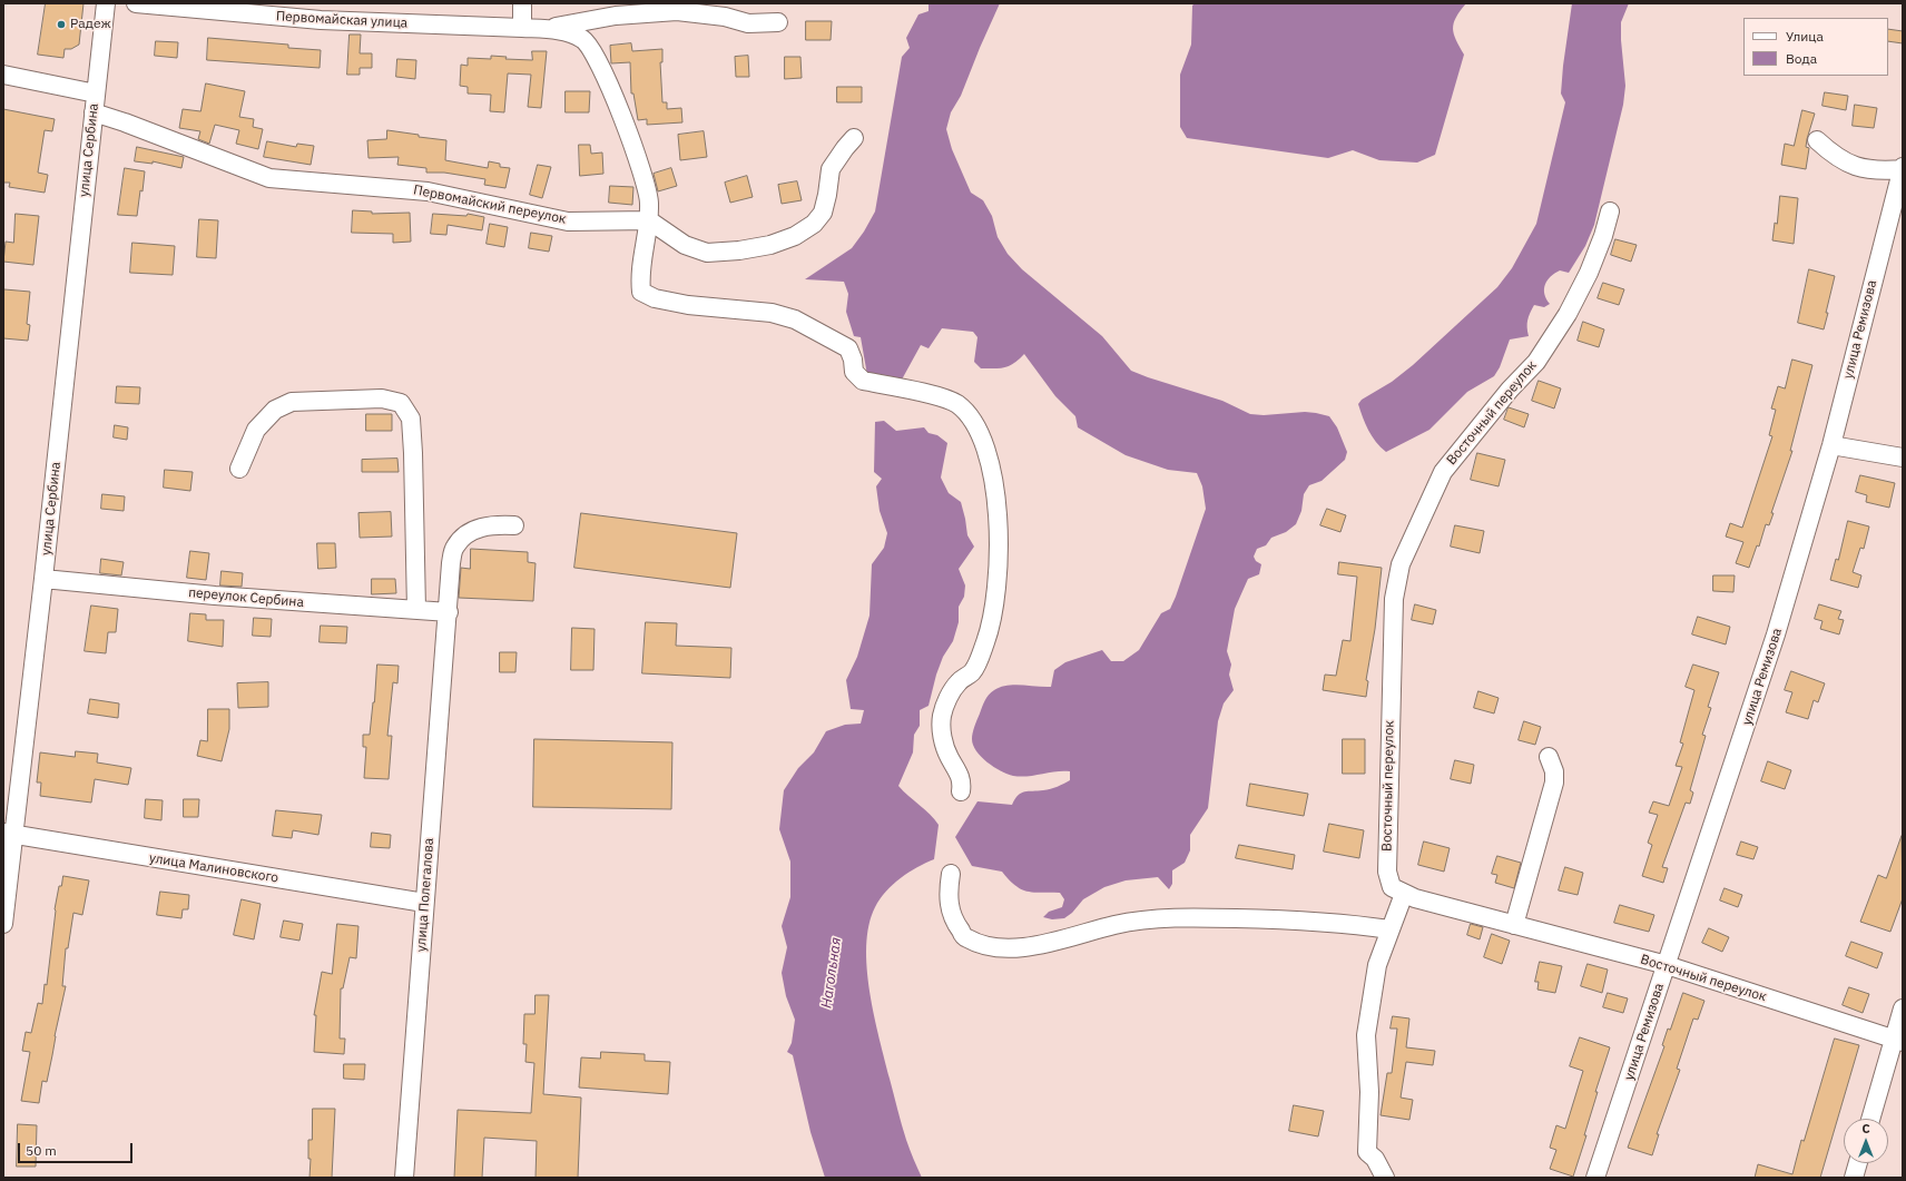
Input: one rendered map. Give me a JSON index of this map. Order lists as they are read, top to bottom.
{
  "streets": {
    "street": [
      "Первомайская улица",
      "улица Сербина",
      "Первомайский переулок",
      "улица Ремизова",
      "Восточный переулок",
      "переулок Сербина",
      "улица Малиновского",
      "улица Полегалова"
    ]
  },
  "crossings": [
    ["улица Сербина", "Первомайский переулок"],
    ["улица Сербина", "переулок Сербина"],
    ["улица Сербина", "улица Малиновского"],
    ["улица Ремизова", "Восточный переулок"],
    ["переулок Сербина", "улица Полегалова"],
    ["улица Малиновского", "улица Полегалова"]
  ],
  "water": ["Нагольная"],
  "places": ["Радеж"],
  "legend": ["Улица", "Вода"],
  "scale_bar": "50 m",
  "north": "top"
}
